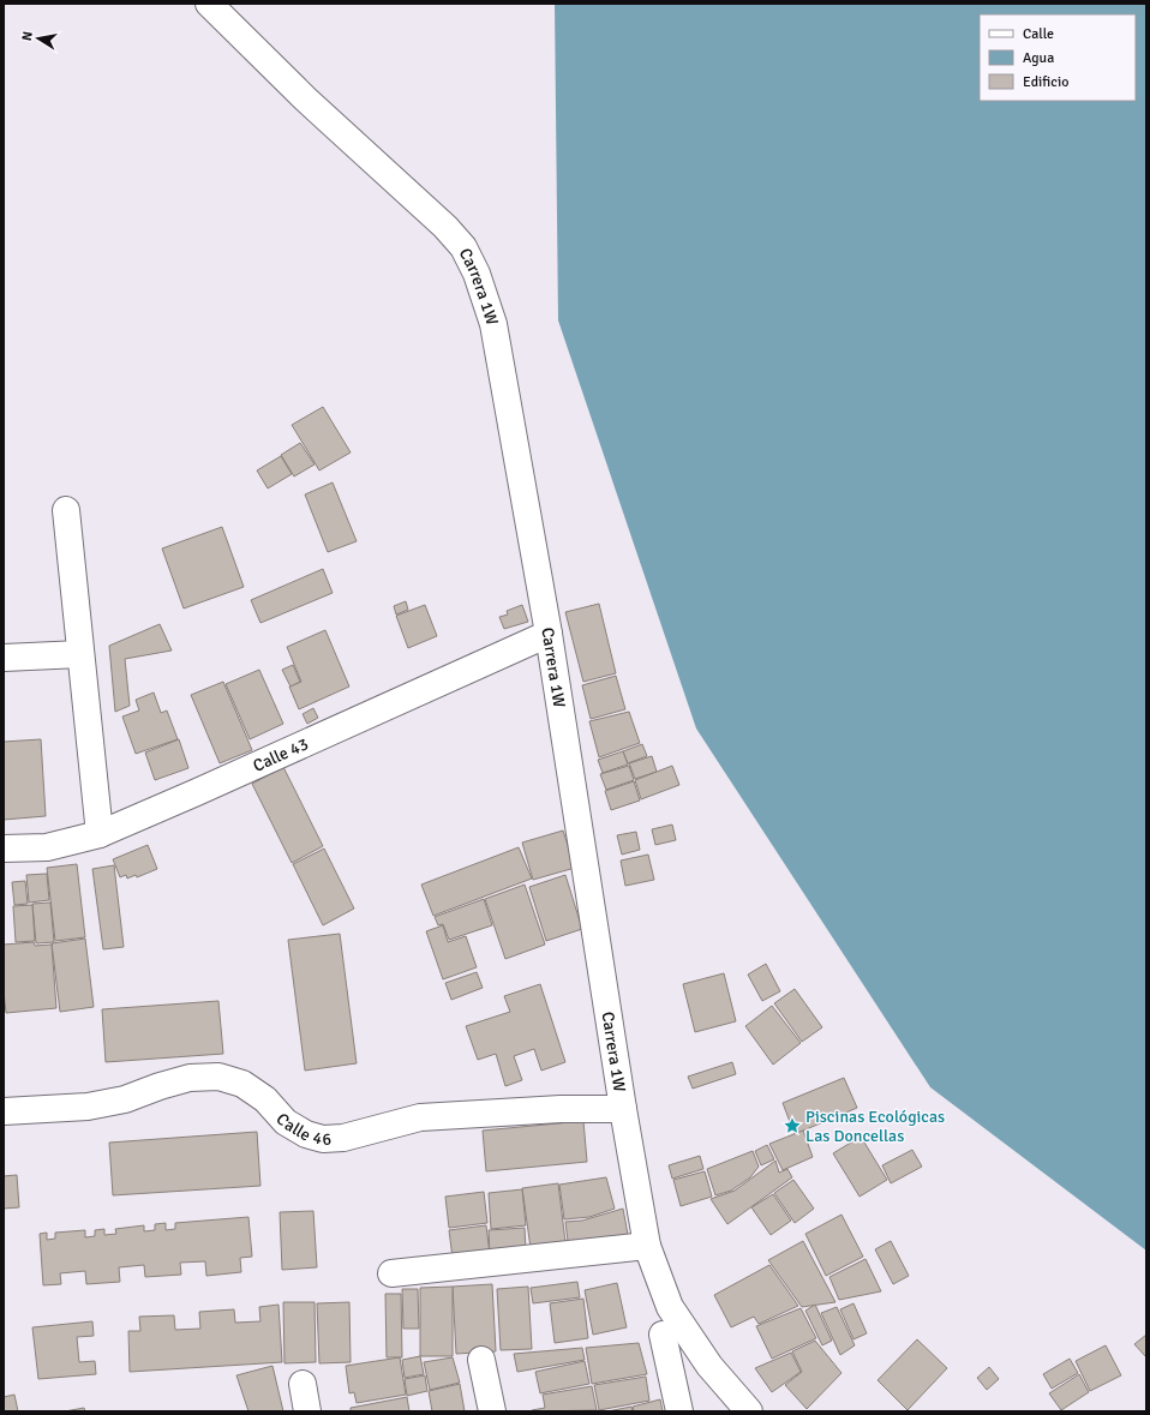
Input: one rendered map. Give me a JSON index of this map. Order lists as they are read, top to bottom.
{
  "streets": {
    "street": ["Carrera 1W", "Calle 43", "Calle 46"]
  },
  "crossings": [
    ["Carrera 1W", "Calle 43"],
    ["Carrera 1W", "Calle 46"]
  ],
  "places": {
    "place": ["Piscinas Ecológicas Las Doncellas"]
  },
  "legend": ["Calle", "Agua", "Edificio"],
  "north": "left"
}
